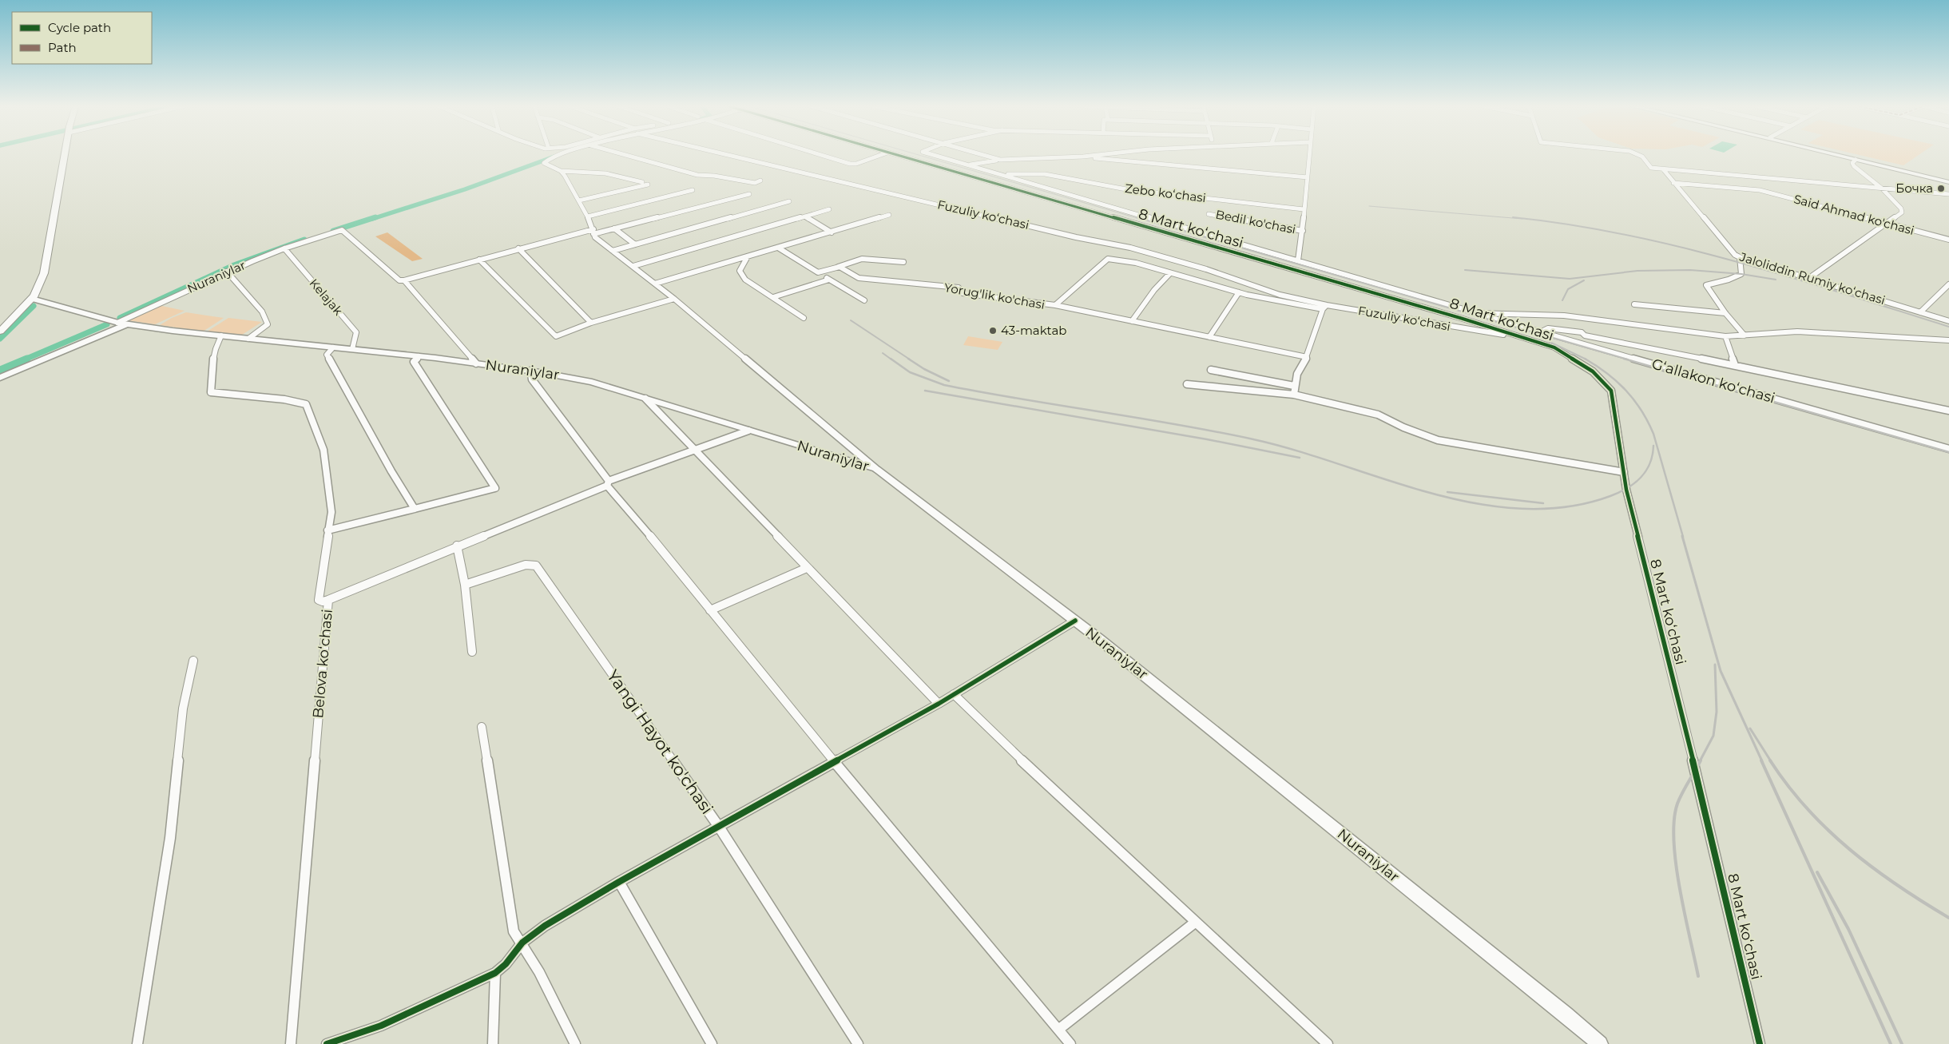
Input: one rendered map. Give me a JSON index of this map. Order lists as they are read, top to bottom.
{
  "streets": {
    "main road": ["Nuraniylar"],
    "street": [
      "Zebo koʻchasi",
      "Fuzuliy koʻchasi",
      "Said Ahmad ko'chasi",
      "Bedil ko'chasi",
      "8 Mart koʻchasi",
      "Jaloliddin Rumiy koʻchasi",
      "Yorug'lik ko'chasi",
      "Kelajak",
      "Gʻallakon koʻchasi",
      "Belova koʻchasi",
      "Yangi Hayot ko'chasi"
    ]
  },
  "crossings": [
    ["Fuzuliy koʻchasi", "8 Mart koʻchasi"],
    ["Fuzuliy koʻchasi", "Yorug'lik ko'chasi"],
    ["Said Ahmad ko'chasi", "Jaloliddin Rumiy koʻchasi"],
    ["Nuraniylar", "Kelajak"],
    ["Nuraniylar", "Belova koʻchasi"]
  ],
  "places": ["Бочка", "43-maktab"],
  "legend": ["Cycle path", "Path"]
}
